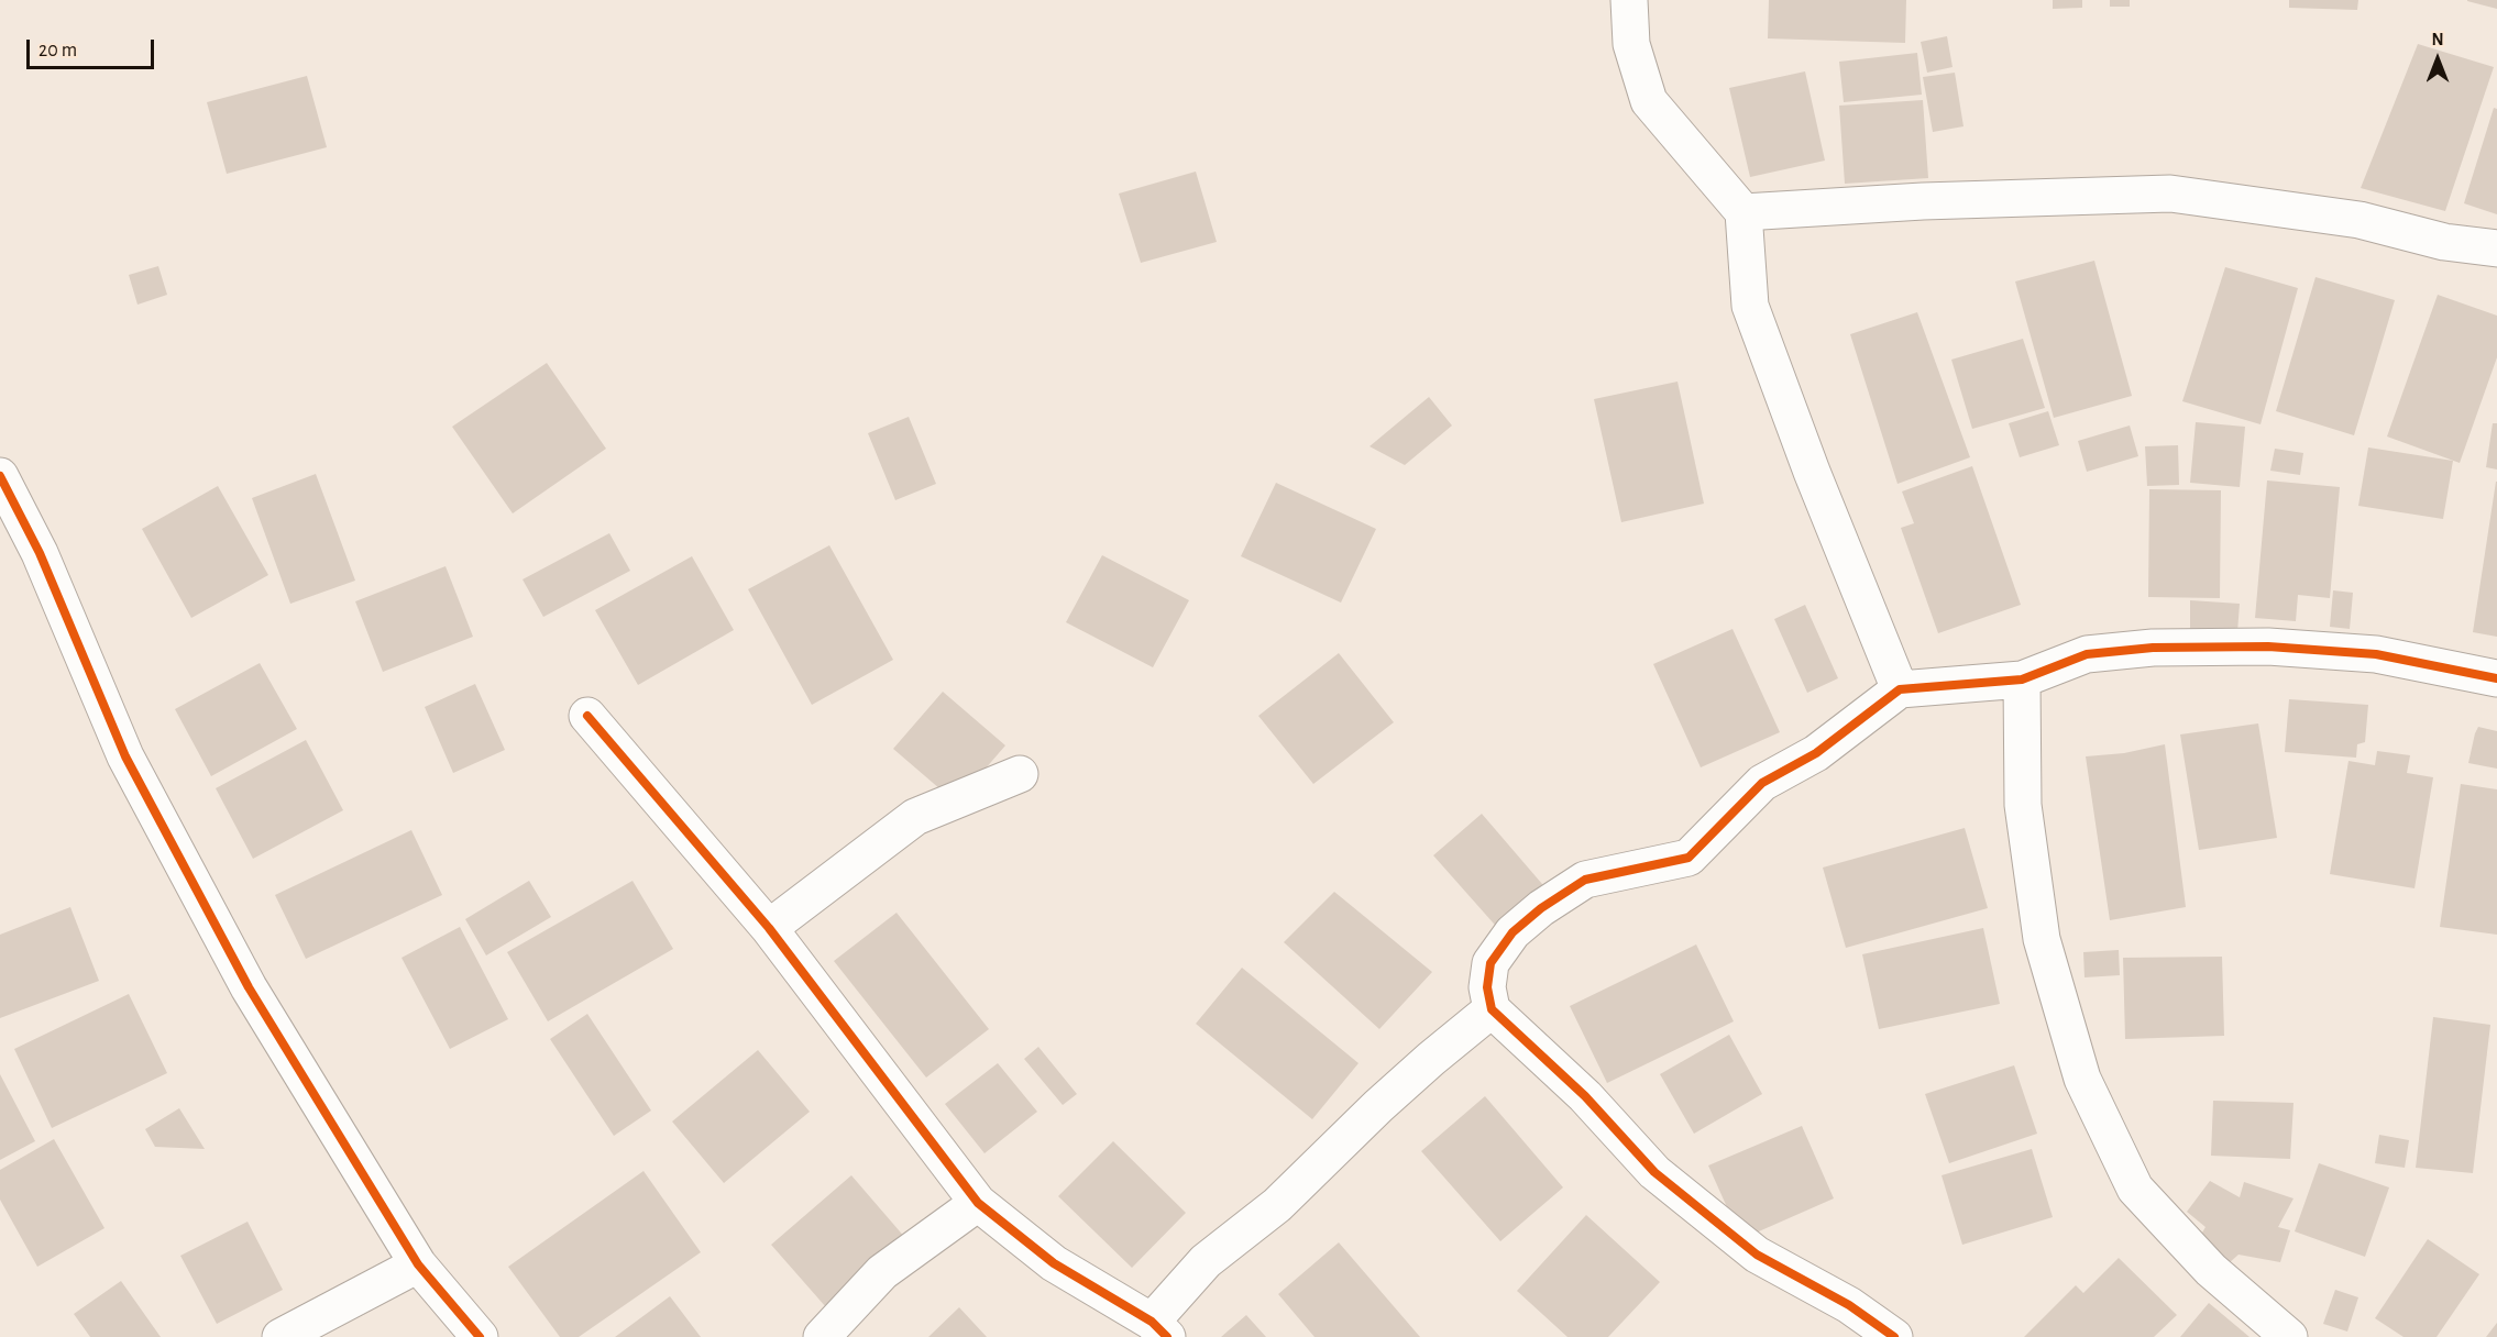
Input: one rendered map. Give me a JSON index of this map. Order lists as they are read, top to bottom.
{
  "scale_bar": "20 m",
  "north": "top"
}
